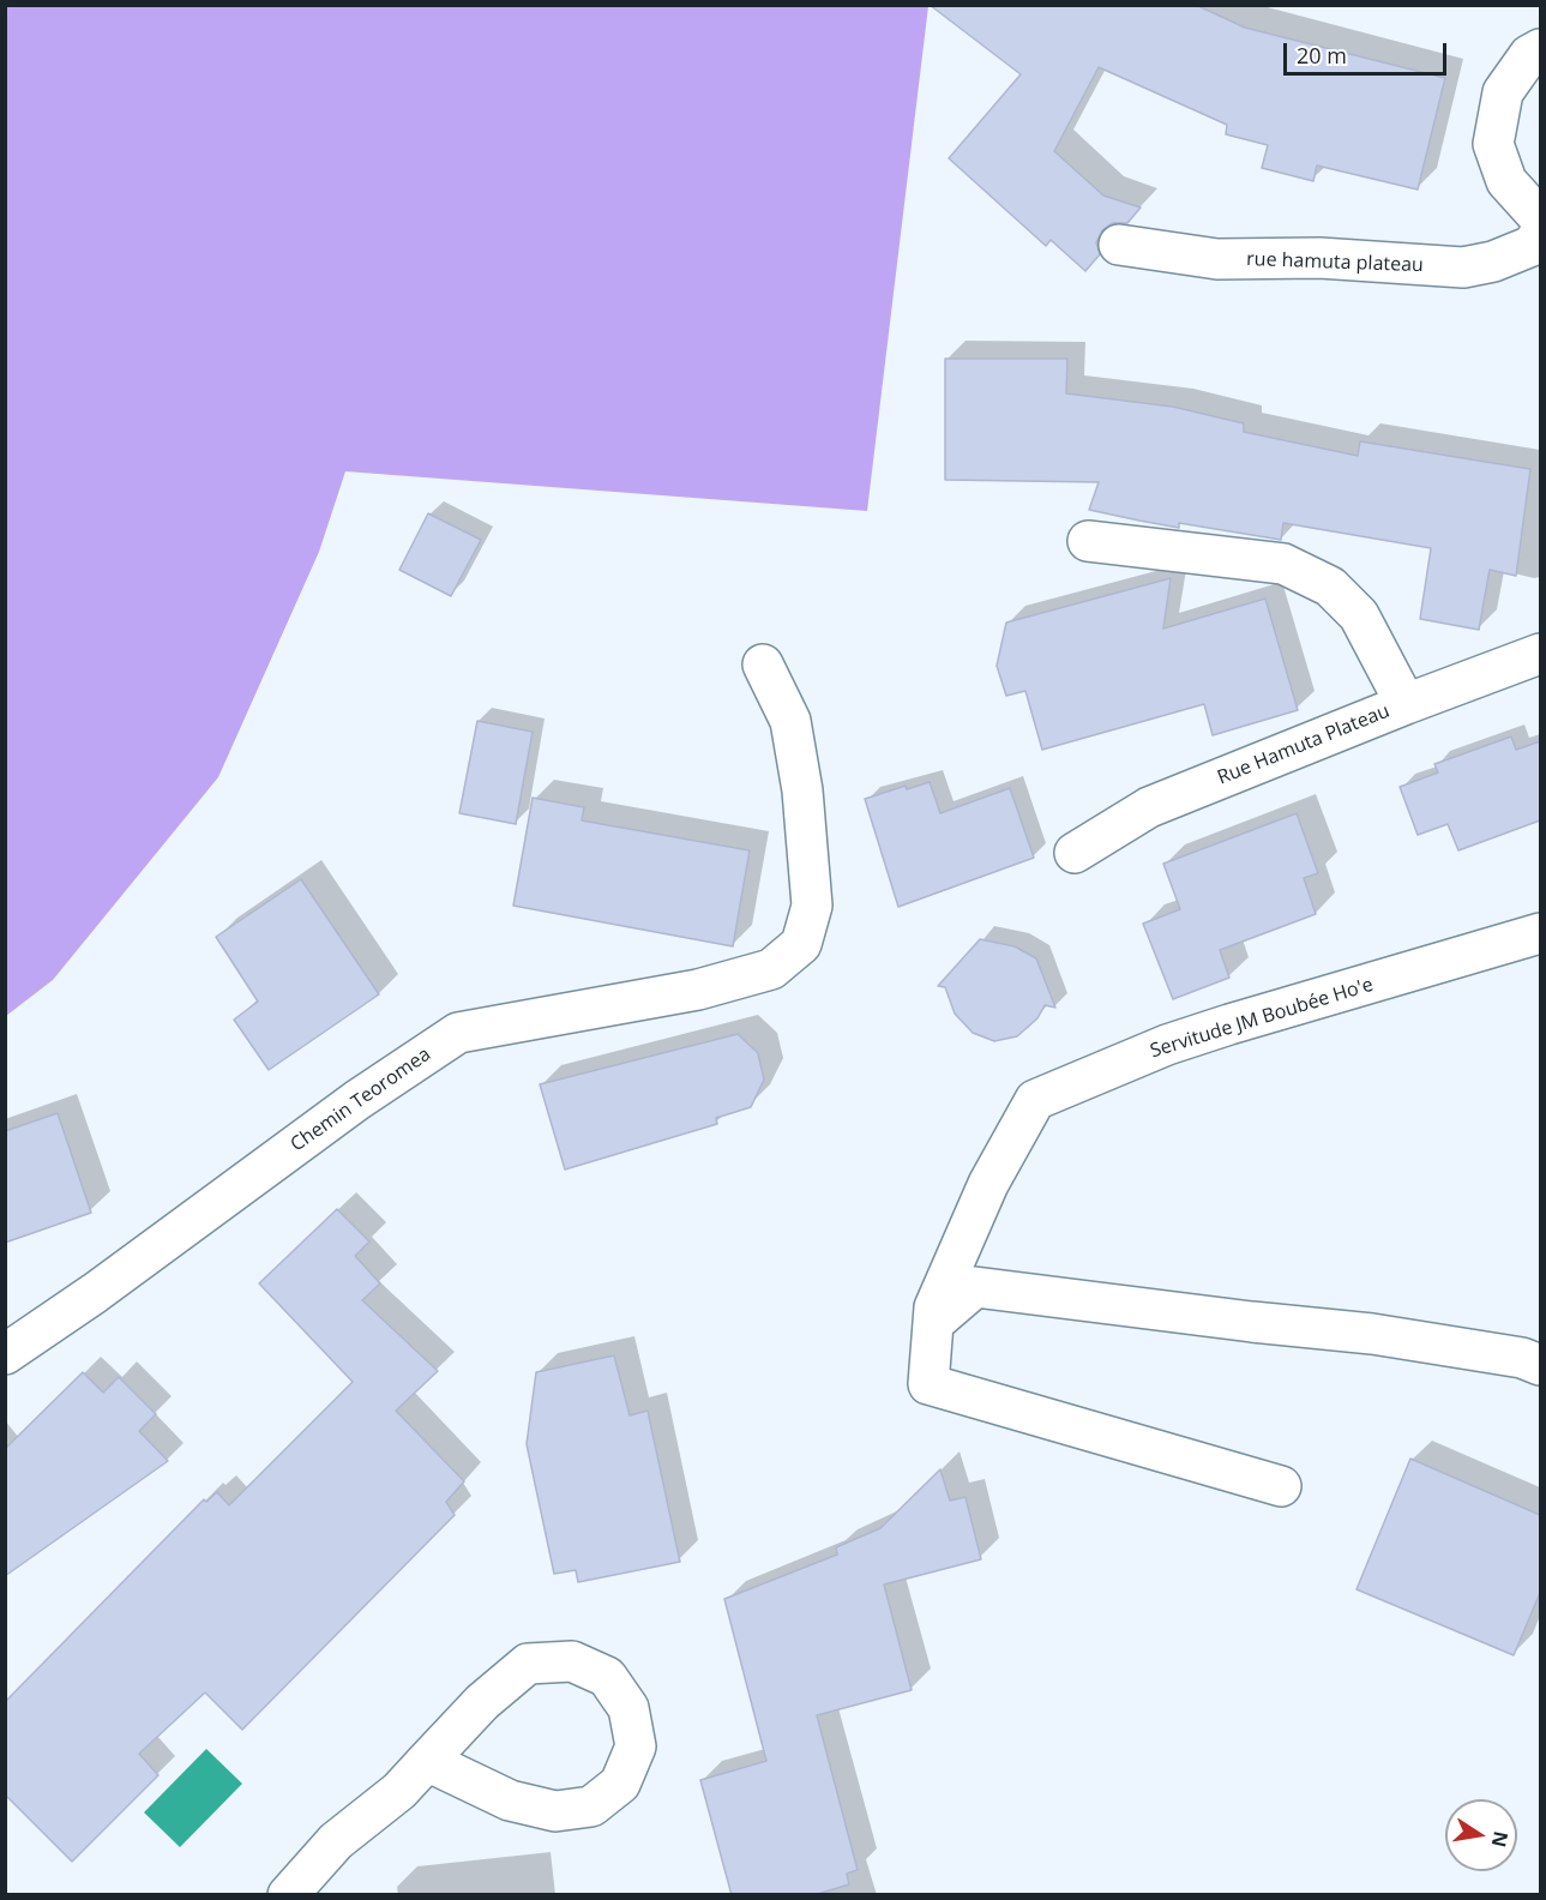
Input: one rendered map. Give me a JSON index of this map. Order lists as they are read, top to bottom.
{
  "streets": {
    "street": [
      "rue hamuta plateau",
      "Rue Hamuta Plateau",
      "Servitude JM Boubée Ho'e",
      "Chemin Teoromea"
    ]
  },
  "scale_bar": "20 m",
  "north": "right"
}
